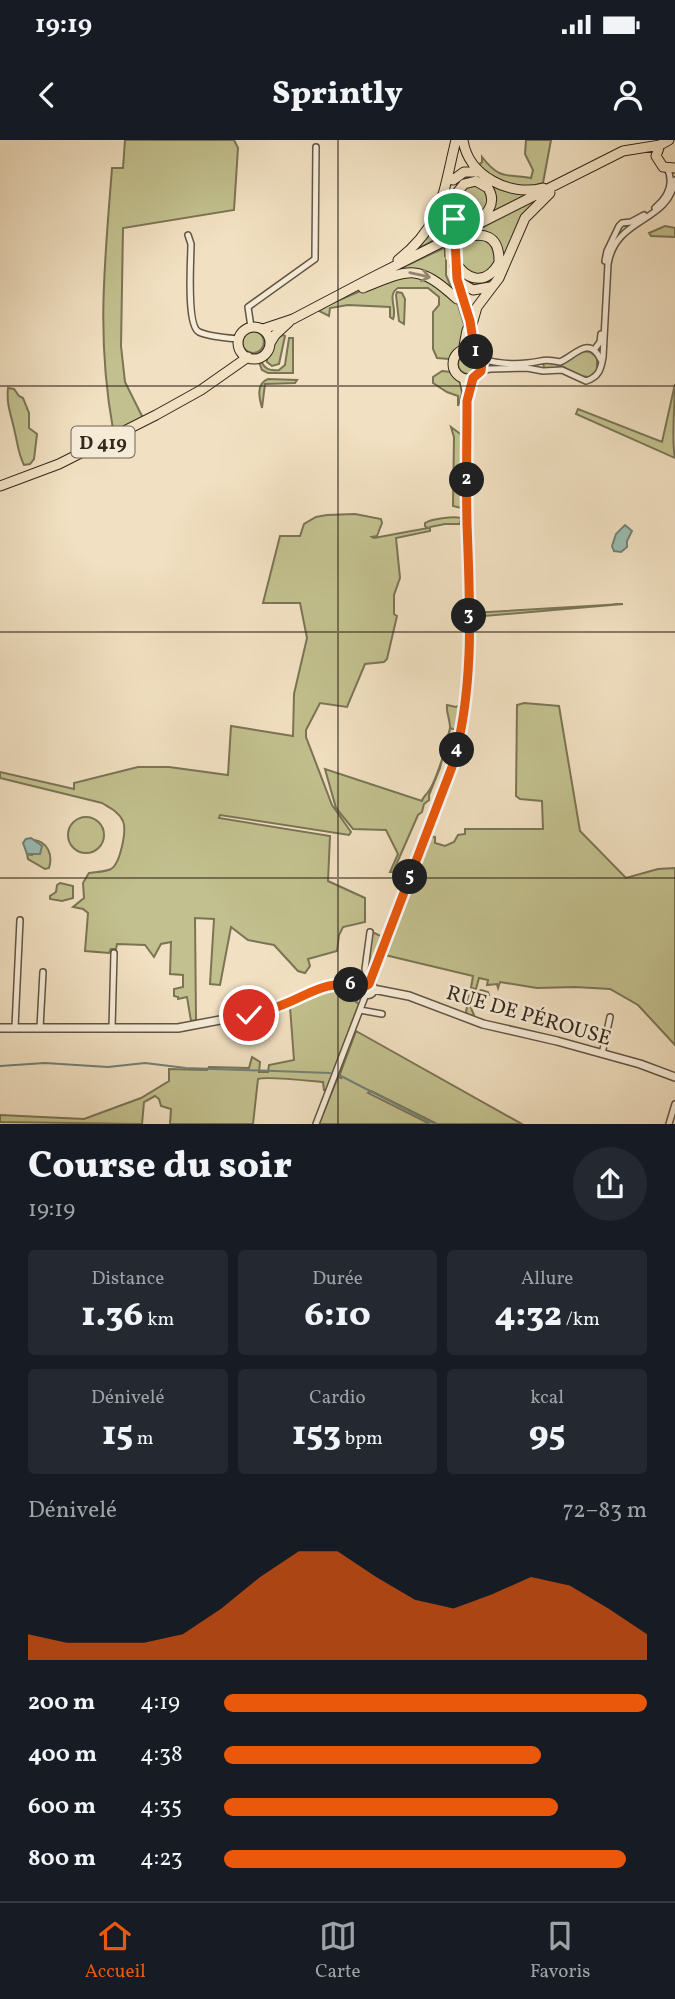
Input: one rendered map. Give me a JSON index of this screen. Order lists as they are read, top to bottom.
{
  "streets": {
    "main road": ["D 419"],
    "street": ["RUE DE PÉROUSE"]
  },
  "page": {
    "status": "19:19",
    "header": "Sprintly",
    "pins": [
      "1",
      "2",
      "3",
      "4",
      "5",
      "6"
    ],
    "heading": ["Course du soir", "19:19"],
    "stats": [
      ["Distance", "1.36 km"],
      ["Durée", "6:10"],
      ["Allure", "4:32 /km"],
      ["Dénivelé", "15 m"],
      ["Cardio", "153 bpm"],
      ["kcal", "95"]
    ],
    "chart": ["Dénivelé", "72–83 m"],
    "list": [
      {
        "name": "200 m",
        "note": "4:19"
      },
      {
        "name": "400 m",
        "note": "4:38"
      },
      {
        "name": "600 m",
        "note": "4:35"
      },
      {
        "name": "800 m",
        "note": "4:23"
      }
    ],
    "tabs": ["Accueil", "Carte", "Favoris"]
  }
}
